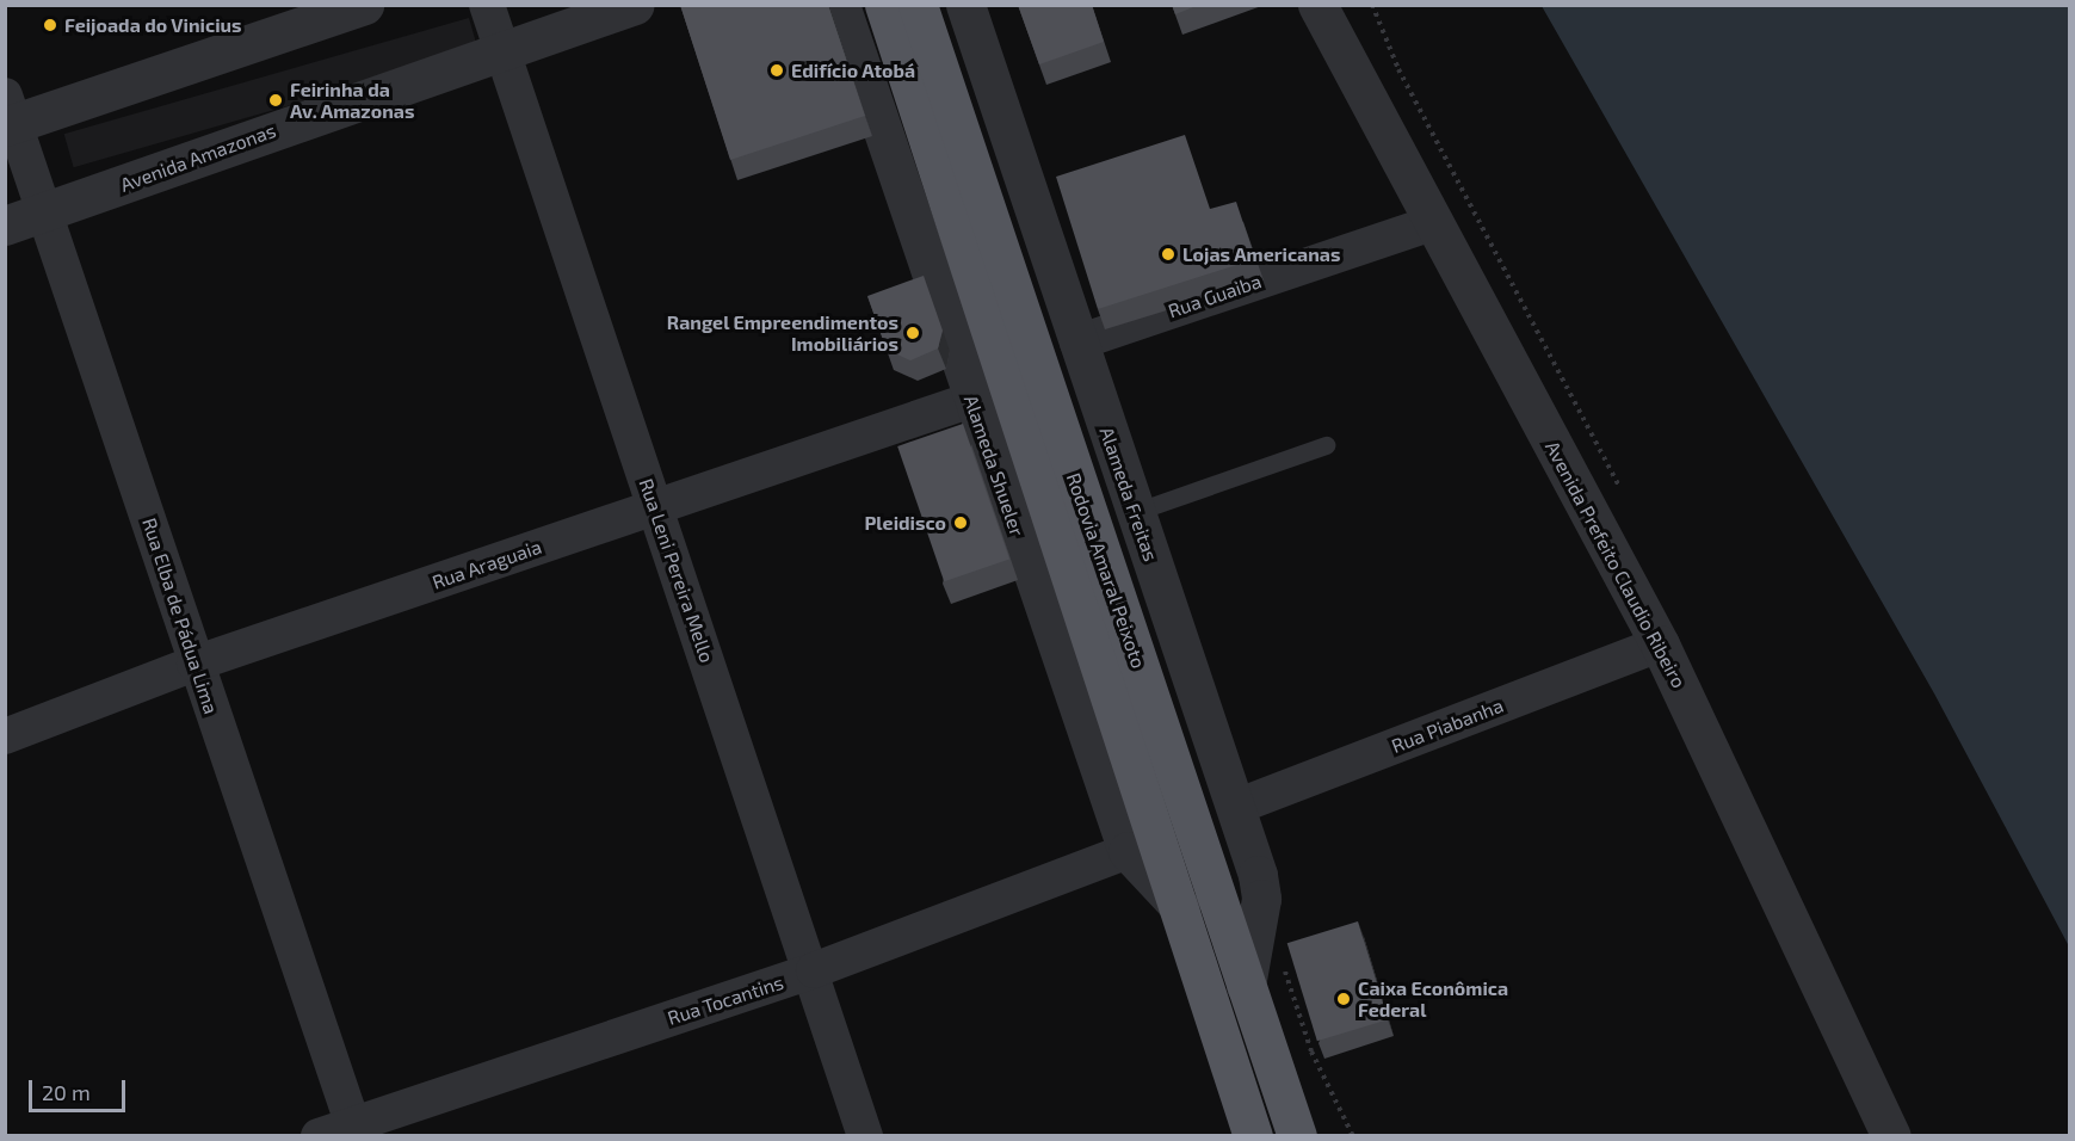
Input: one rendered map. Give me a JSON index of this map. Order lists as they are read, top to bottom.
{
  "streets": {
    "highway": ["Rodovia Amaral Peixoto"],
    "street": [
      "Avenida Amazonas",
      "Rua Guaiba",
      "Alameda Shueler",
      "Alameda Freitas",
      "Rua Araguaia",
      "Avenida Prefeito Claudio Ribeiro",
      "Rua Leni Pereira Mello",
      "Rua Elba de Pádua Lima",
      "Rua Piabanha",
      "Rua Tocantins"
    ]
  },
  "crossings": [
    ["Avenida Amazonas", "Rua Leni Pereira Mello"],
    ["Avenida Amazonas", "Rua Elba de Pádua Lima"],
    ["Rua Guaiba", "Alameda Freitas"],
    ["Rua Guaiba", "Avenida Prefeito Claudio Ribeiro"],
    ["Alameda Shueler", "Rua Araguaia"],
    ["Alameda Shueler", "Rodovia Amaral Peixoto"],
    ["Alameda Shueler", "Rua Tocantins"],
    ["Alameda Freitas", "Rodovia Amaral Peixoto"],
    ["Alameda Freitas", "Rua Piabanha"],
    ["Rua Araguaia", "Rua Leni Pereira Mello"],
    ["Rua Araguaia", "Rua Elba de Pádua Lima"],
    ["Avenida Prefeito Claudio Ribeiro", "Rua Piabanha"],
    ["Rua Leni Pereira Mello", "Rua Tocantins"],
    ["Rua Elba de Pádua Lima", "Rua Tocantins"]
  ],
  "places": [
    "Feijoada do Vinicius",
    "Edifício Atobá",
    "Feirinha da Av. Amazonas",
    "Lojas Americanas",
    "Rangel Empreendimentos Imobiliários",
    "Pleidisco",
    "Caixa Econômica Federal"
  ],
  "scale_bar": "20 m"
}
